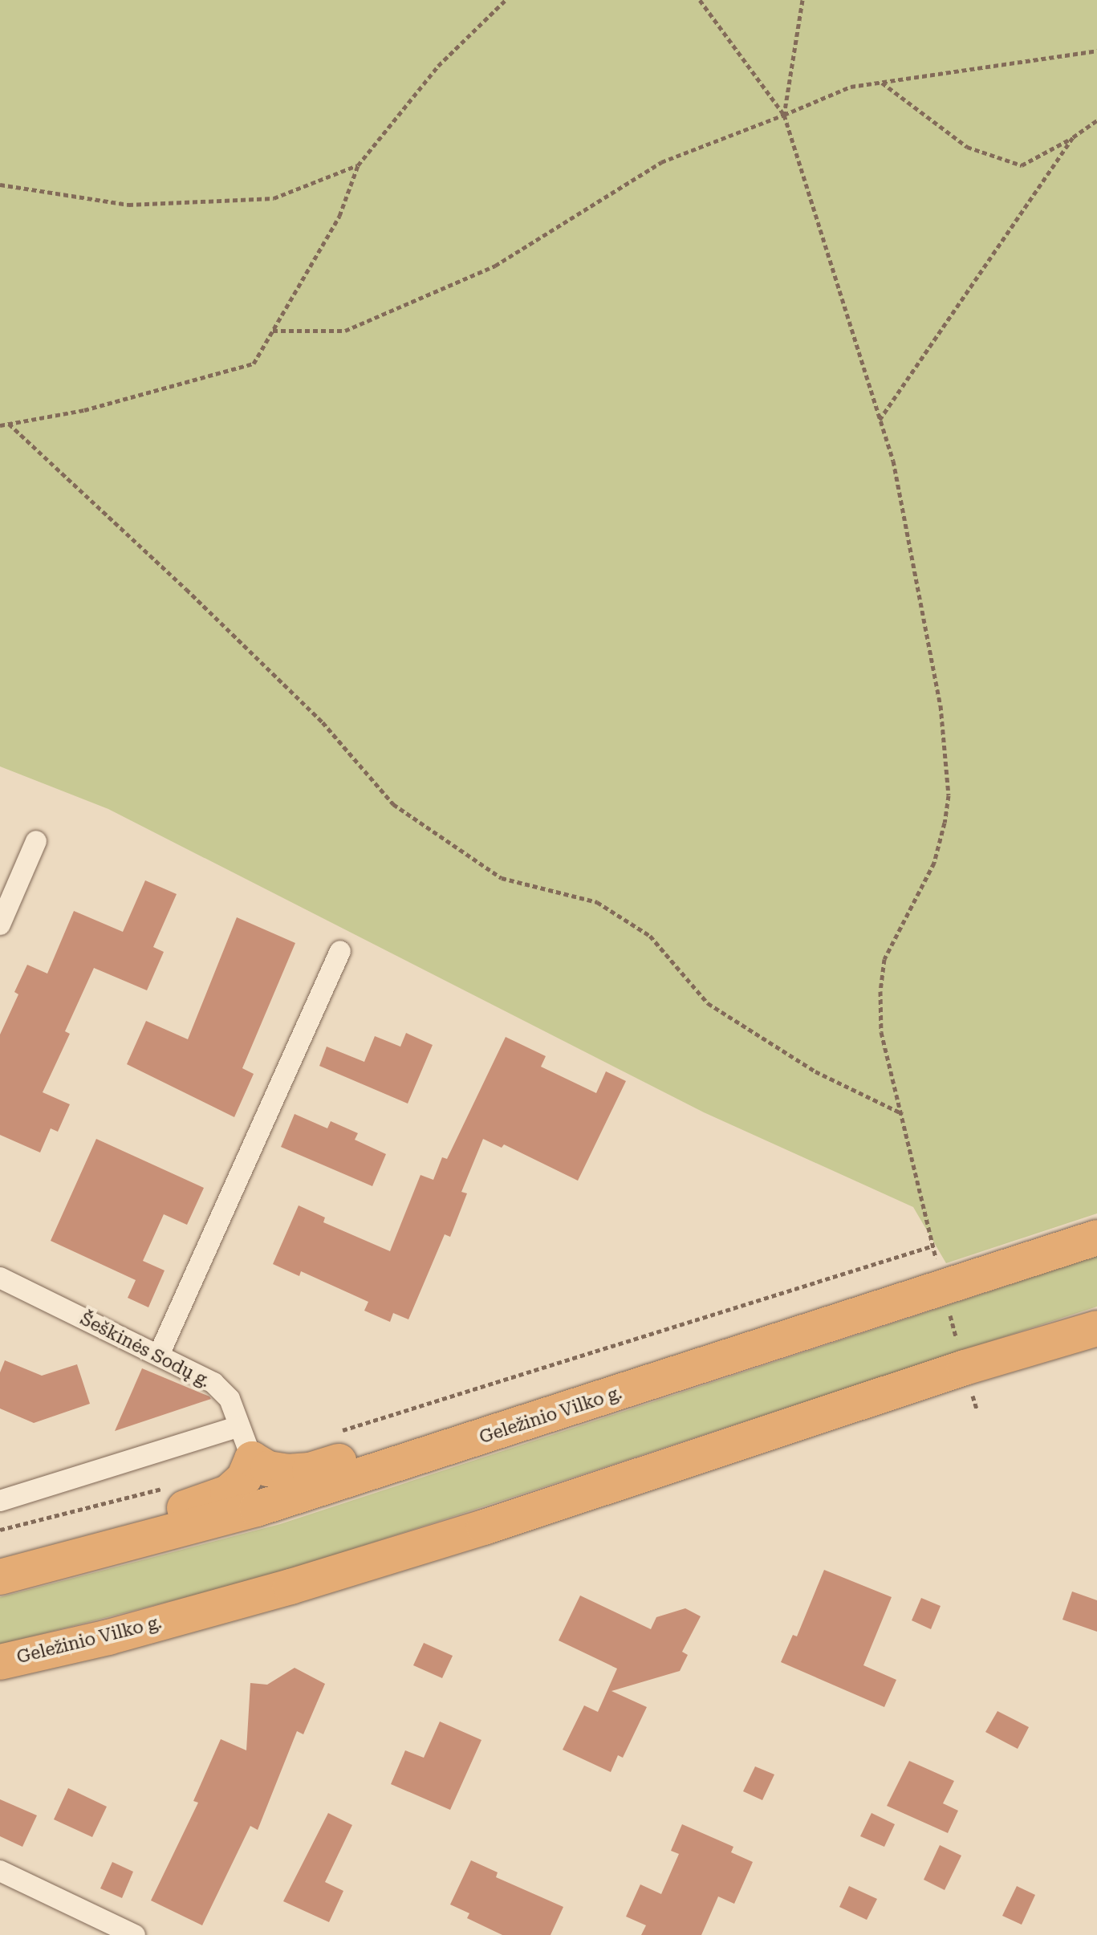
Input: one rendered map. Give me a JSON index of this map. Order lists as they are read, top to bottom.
{
  "streets": {
    "highway": ["Geležinio Vilko g."],
    "street": ["Šeškinės Sodų g."]
  }
}
